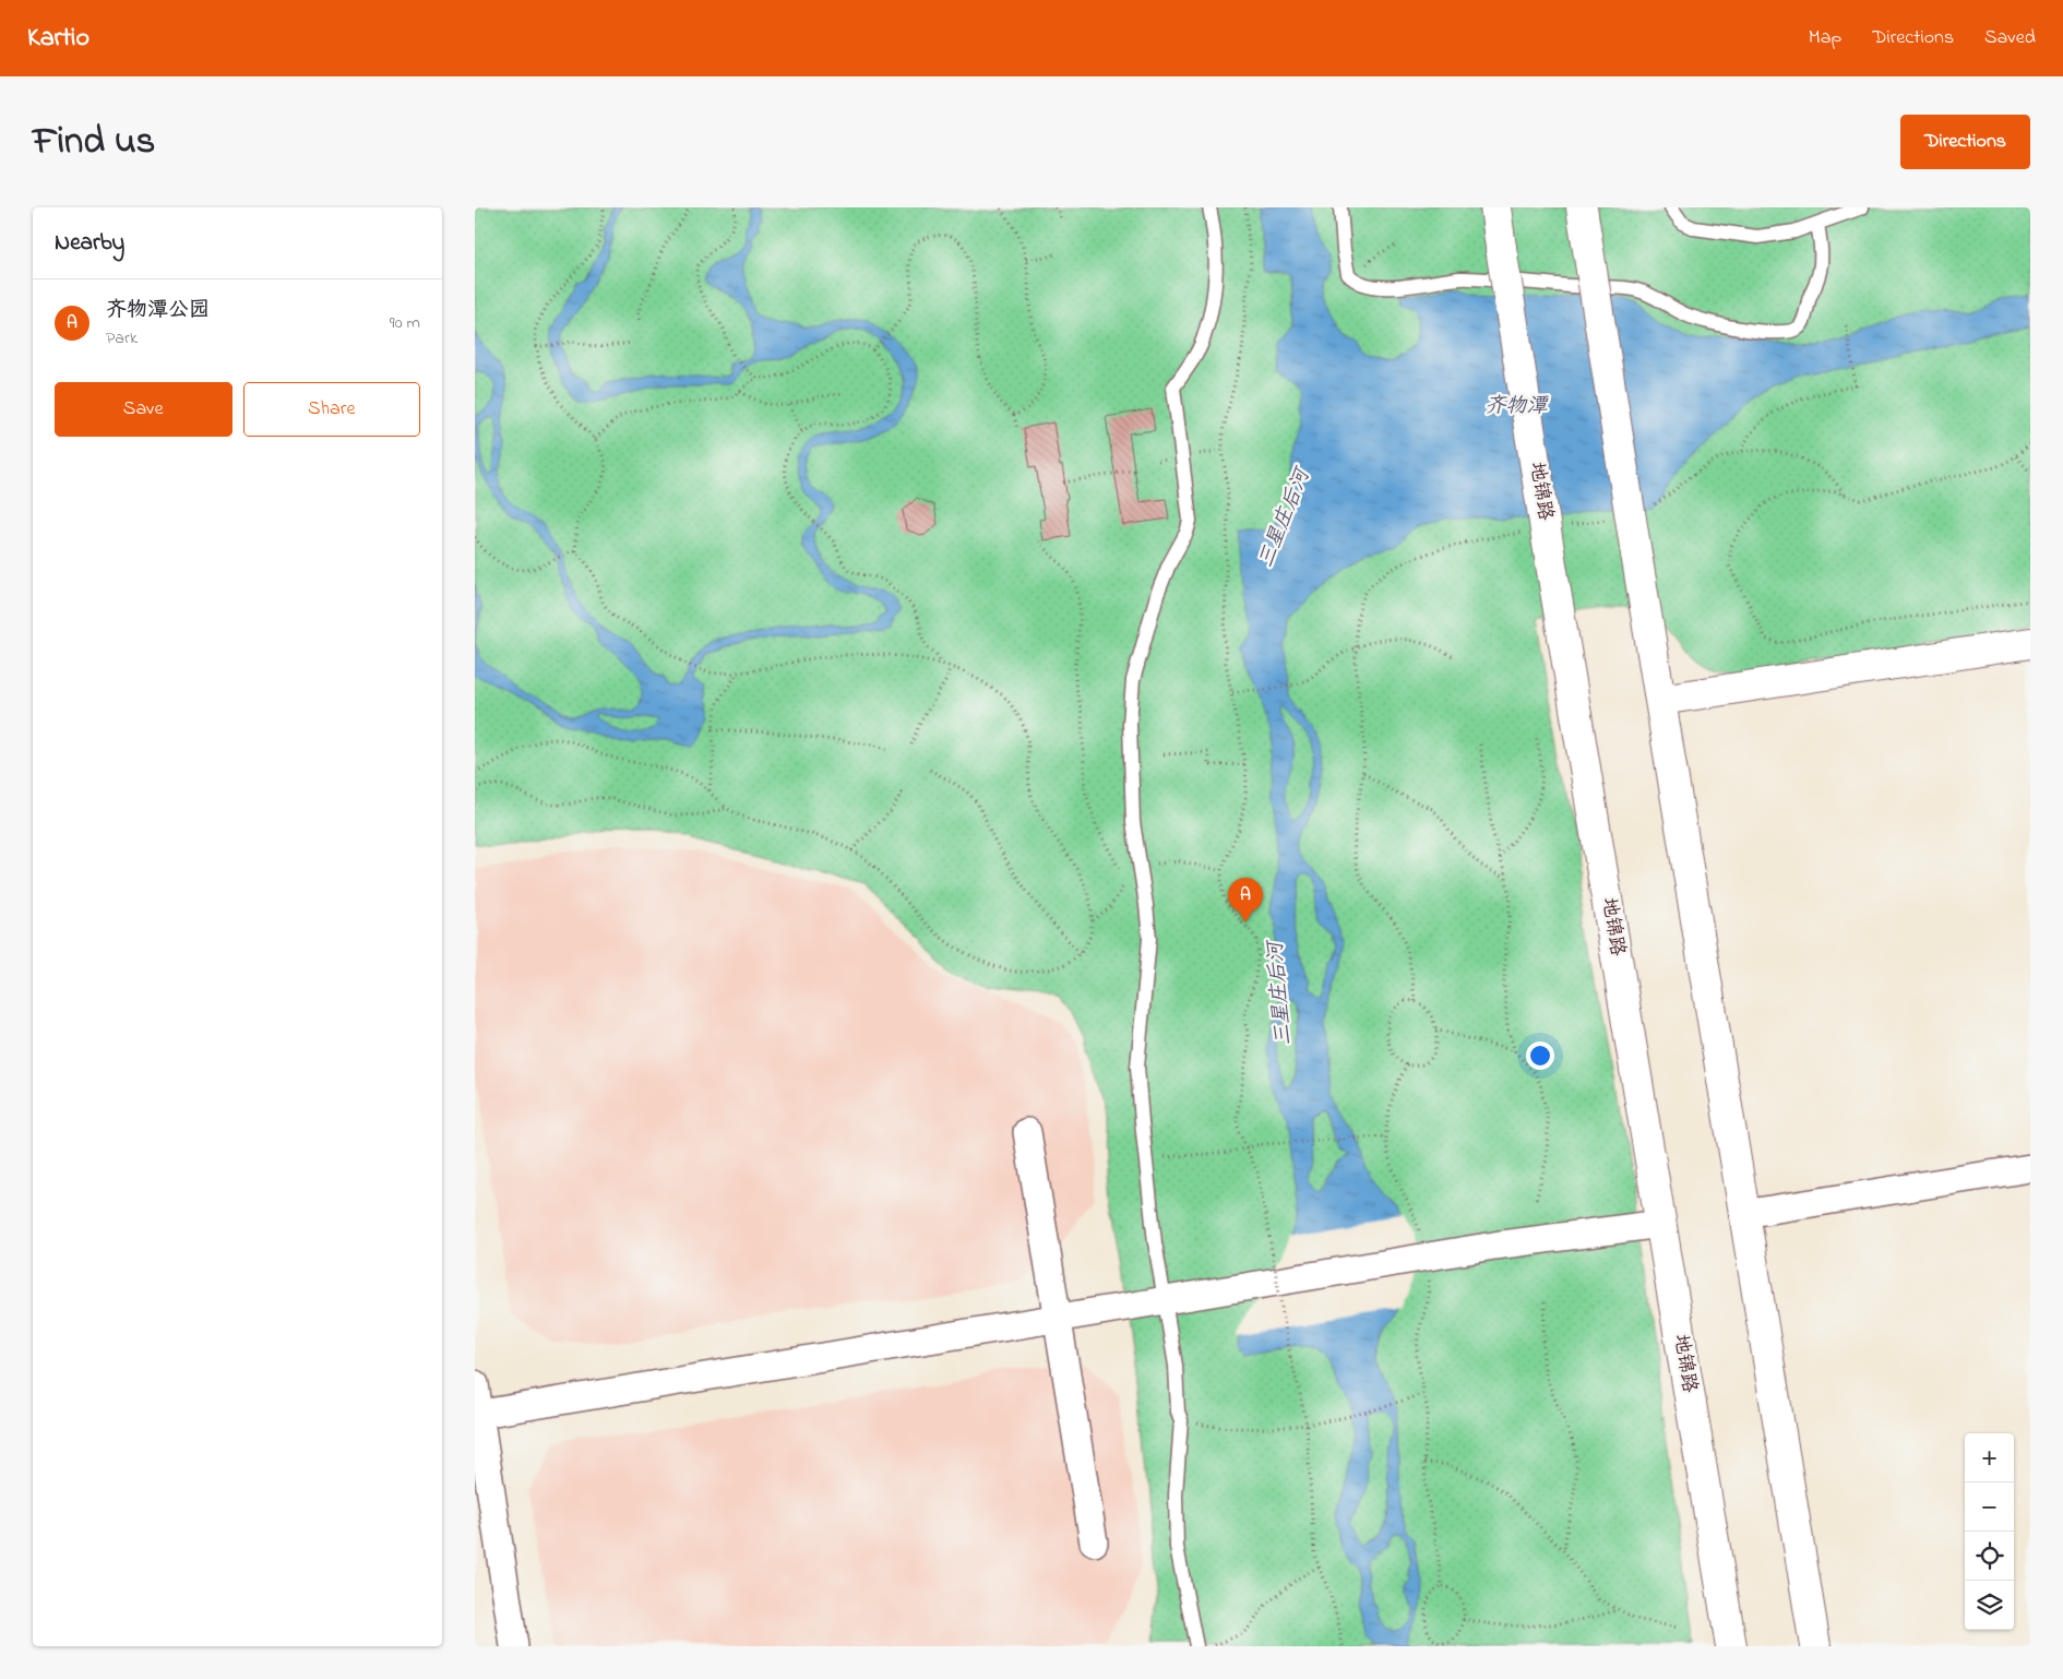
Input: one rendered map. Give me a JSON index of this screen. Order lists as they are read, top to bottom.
{
  "streets": {
    "street": ["地锦路"]
  },
  "water": ["齐物潭", "三星庄后河"],
  "page": {
    "header": "Kartio",
    "nav": ["Map", "Directions", "Saved"],
    "title": "Find us",
    "buttons": [
      "Directions",
      ["Save", "Share"]
    ],
    "heading": "Nearby",
    "list": [
      {
        "mark": "A",
        "name": "齐物潭公园",
        "note": "Park",
        "value": "90 m"
      }
    ],
    "pins": "A",
    "map_buttons": ["+", "−"]
  }
}
